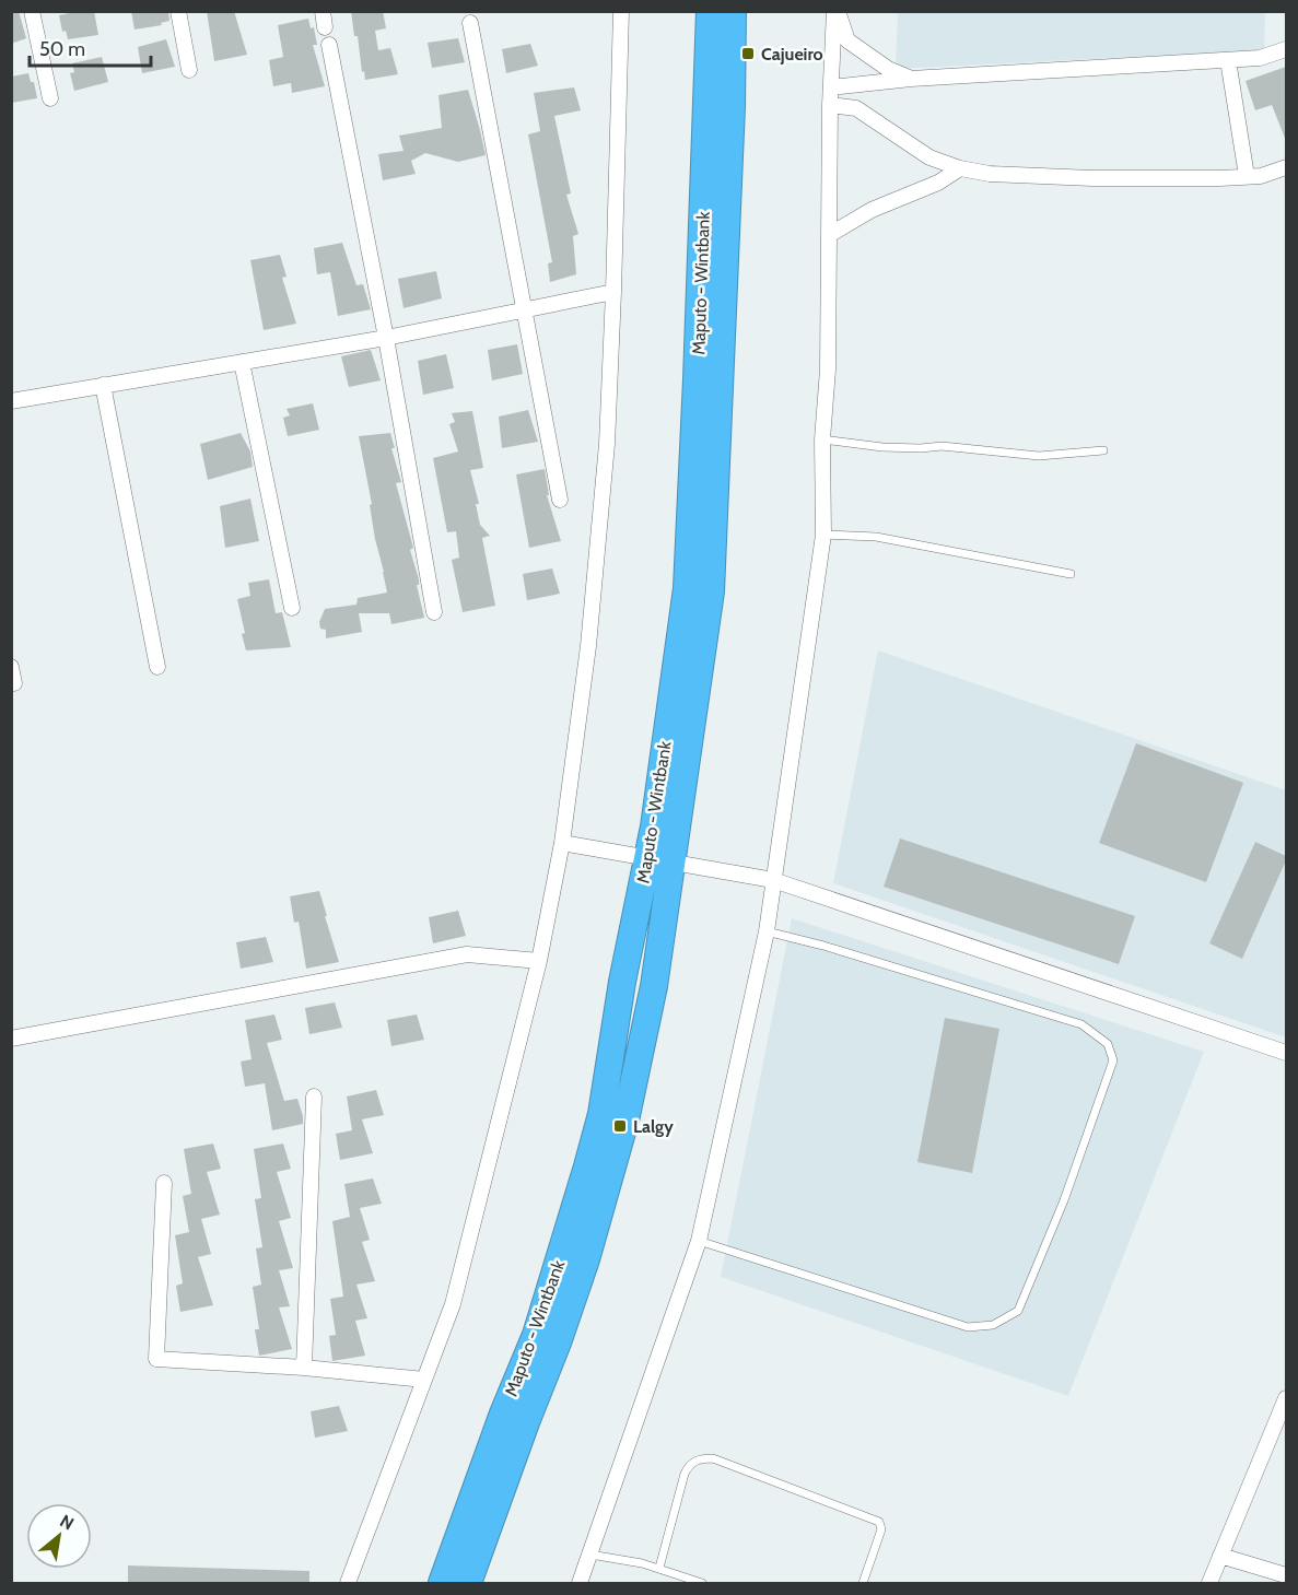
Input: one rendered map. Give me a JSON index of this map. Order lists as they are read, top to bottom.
{
  "streets": {
    "highway": ["Maputo - Wintbank"]
  },
  "places": {
    "transit": ["Cajueiro", "Lalgy"]
  },
  "scale_bar": "50 m",
  "north": "top right"
}
